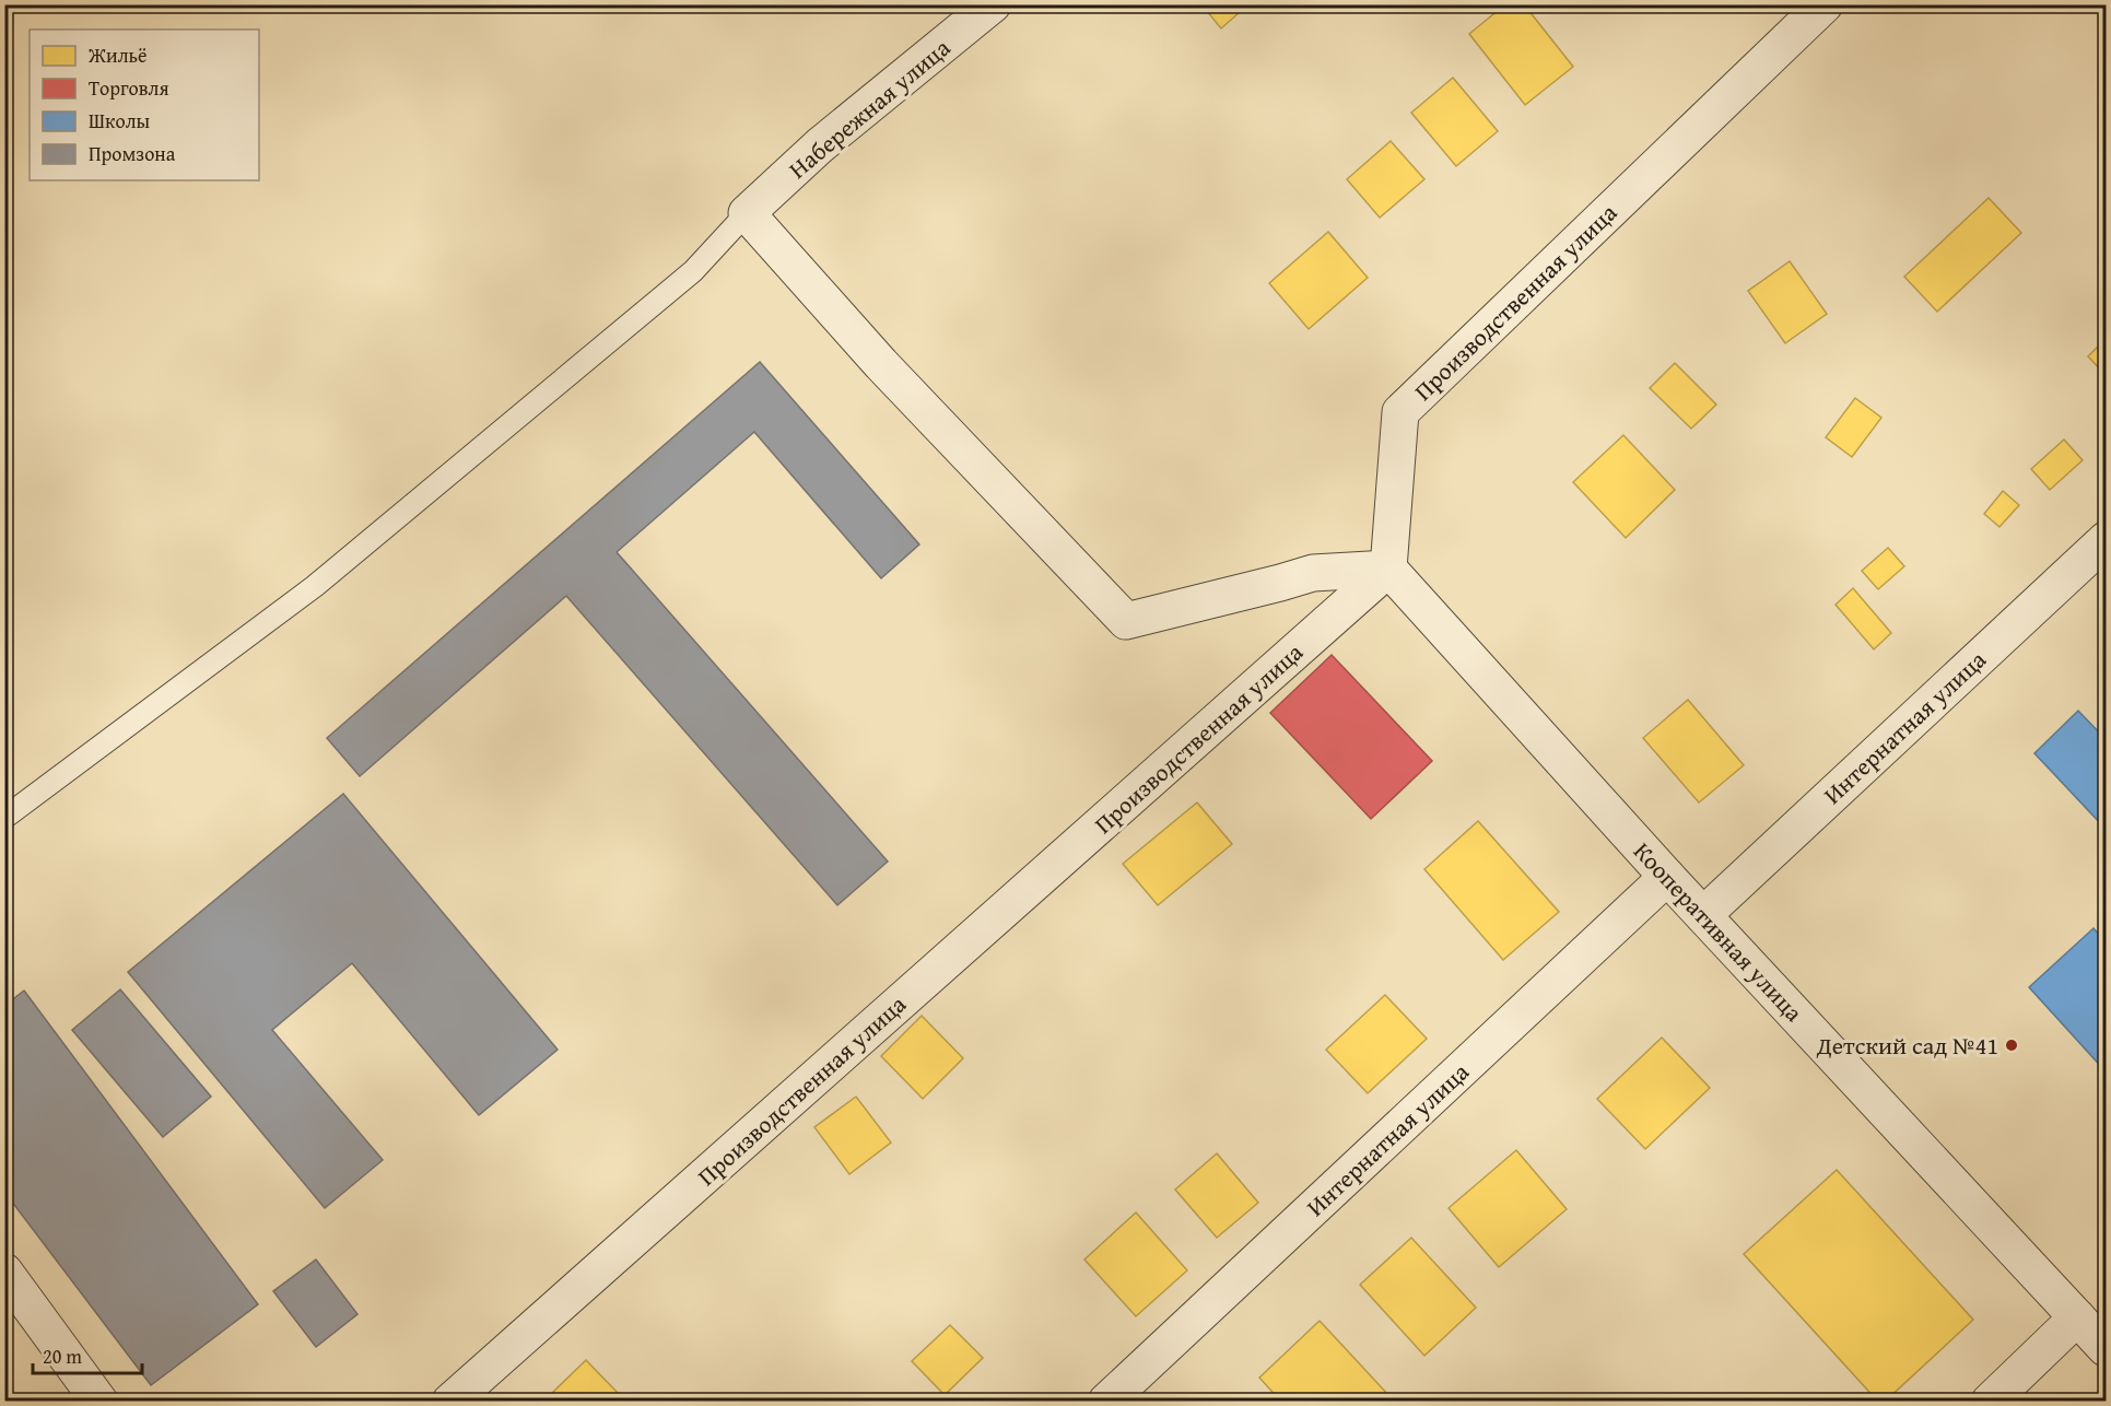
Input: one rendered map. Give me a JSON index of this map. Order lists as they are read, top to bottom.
{
  "streets": {
    "street": [
      "Набережная улица",
      "Производственная улица",
      "Интернатная улица",
      "Кооперативная улица"
    ]
  },
  "crossings": [
    ["Производственная улица", "Кооперативная улица"],
    ["Интернатная улица", "Кооперативная улица"]
  ],
  "places": ["Детский сад №41"],
  "legend": [
    "Жильё",
    "Торговля",
    "Школы",
    "Промзона"
  ],
  "scale_bar": "20 m"
}
